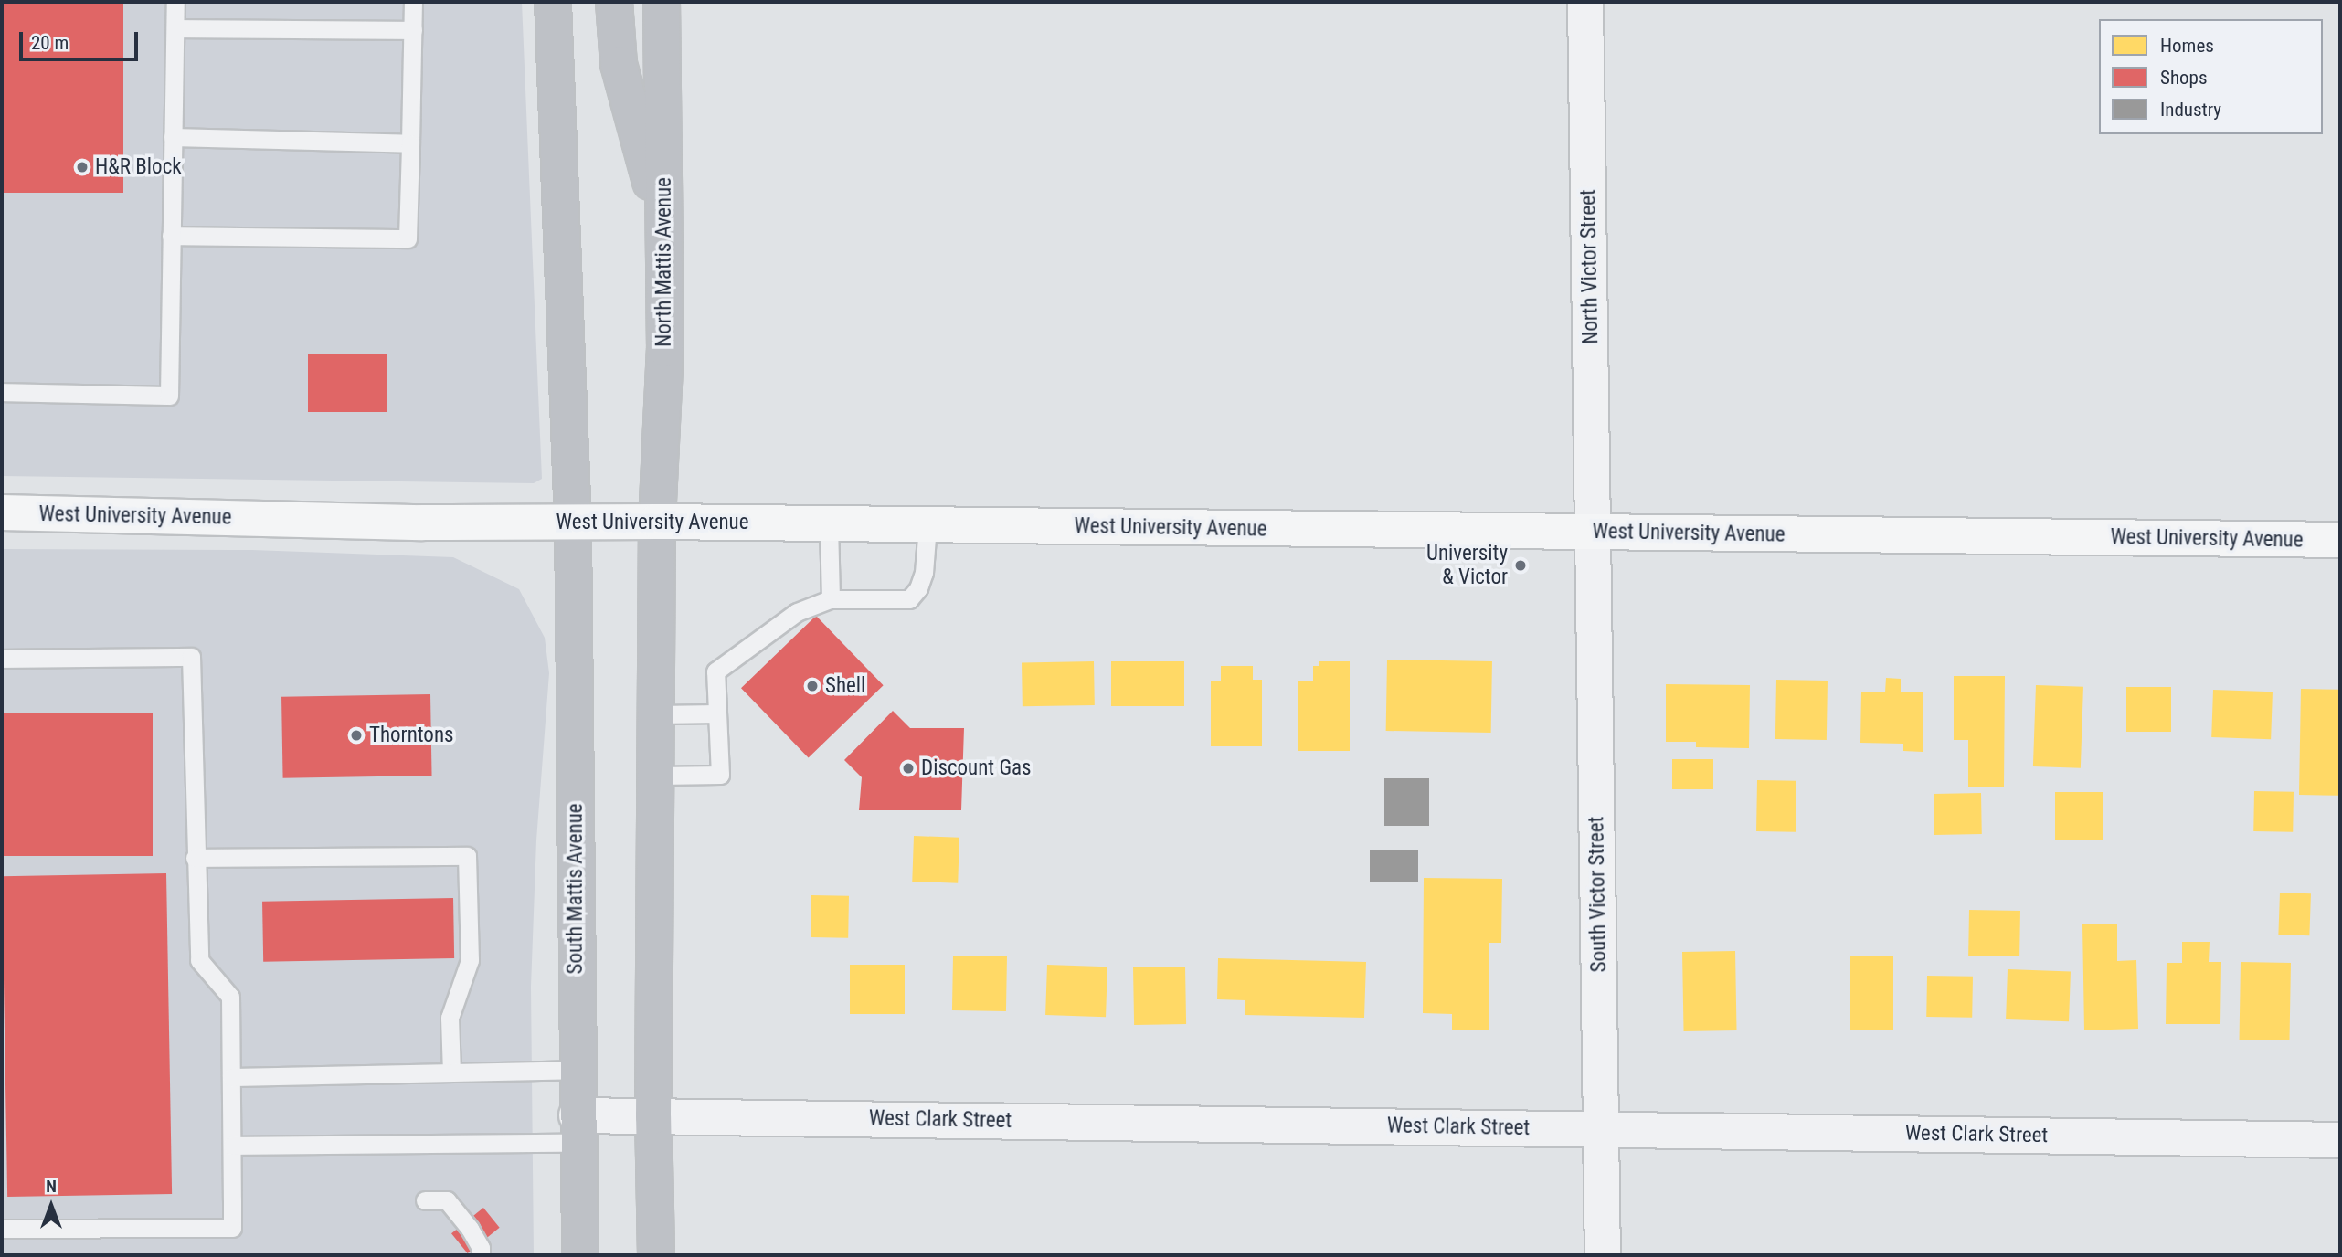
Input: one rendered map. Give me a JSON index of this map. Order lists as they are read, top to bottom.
{
  "streets": {
    "main road": ["North Mattis Avenue", "West University Avenue", "South Mattis Avenue"],
    "street": ["North Victor Street", "South Victor Street", "West Clark Street"]
  },
  "crossings": [
    ["North Mattis Avenue", "West University Avenue"],
    ["North Victor Street", "West University Avenue"],
    ["North Victor Street", "South Victor Street"],
    ["West University Avenue", "South Mattis Avenue"],
    ["West University Avenue", "South Victor Street"],
    ["South Mattis Avenue", "West Clark Street"],
    ["South Victor Street", "West Clark Street"]
  ],
  "places": [
    "H&R Block",
    "University & Victor",
    "Shell",
    "Thorntons",
    "Discount Gas"
  ],
  "legend": ["Homes", "Shops", "Industry"],
  "scale_bar": "20 m",
  "north": "top"
}
